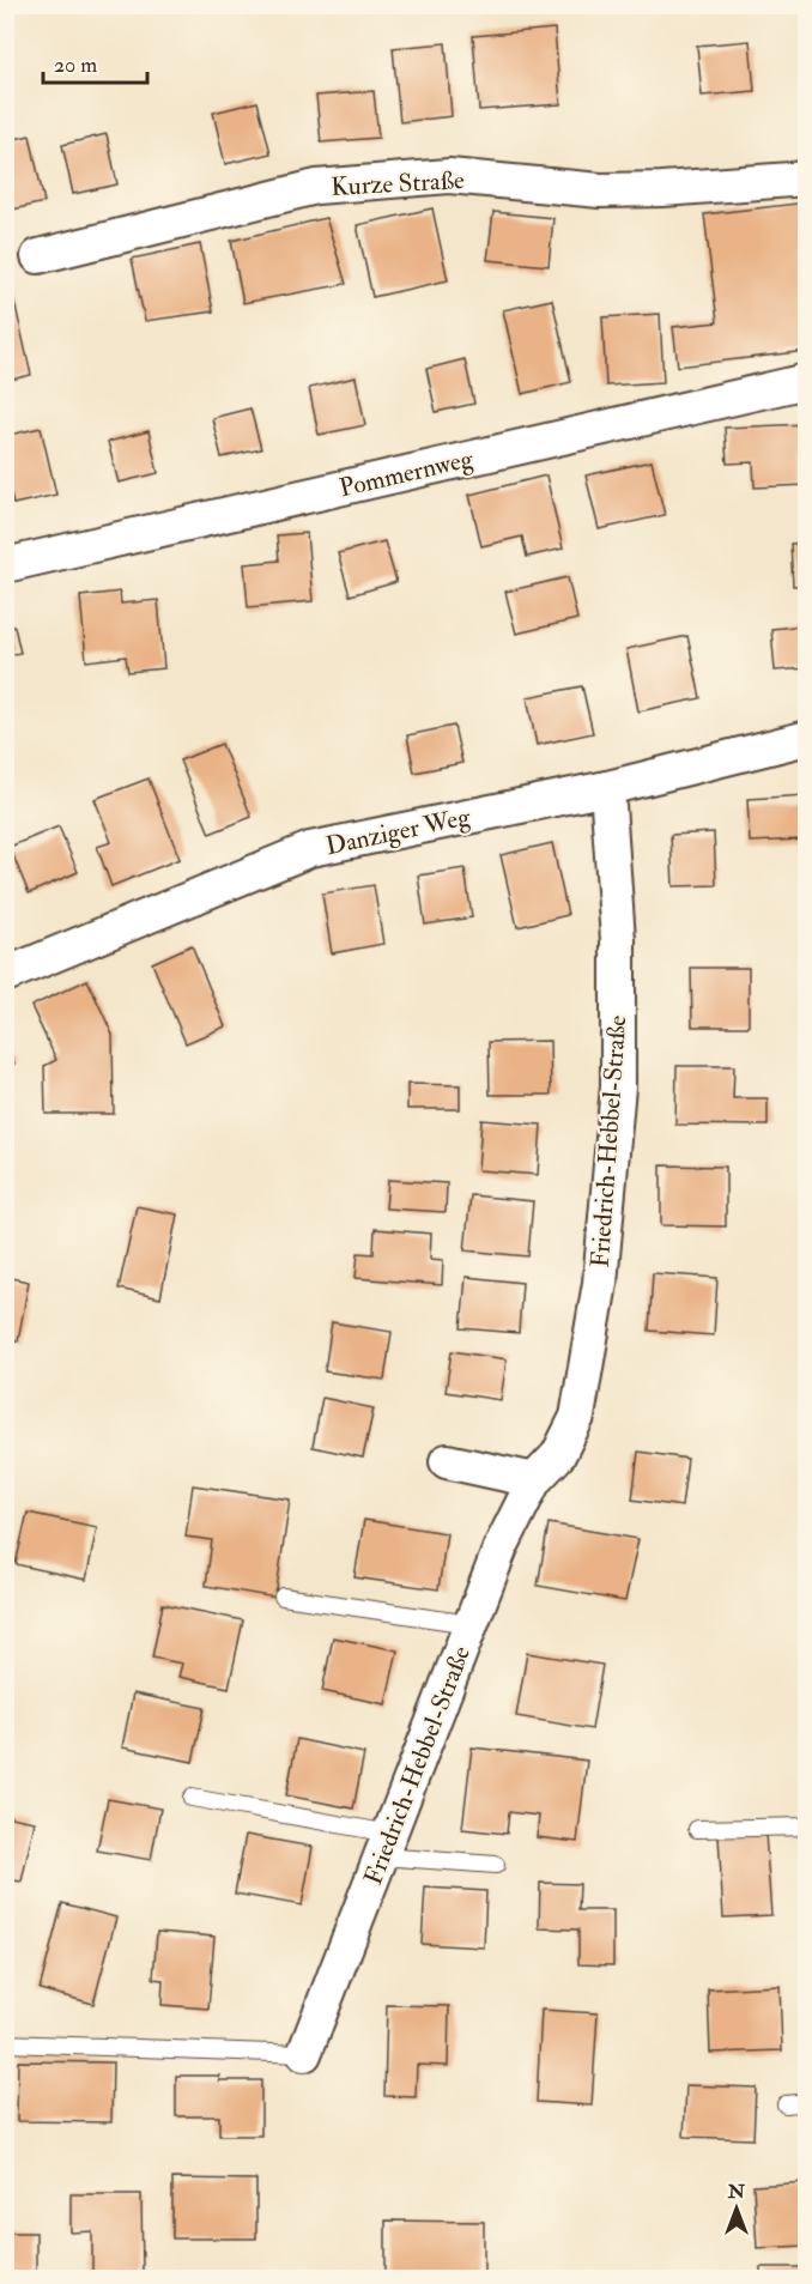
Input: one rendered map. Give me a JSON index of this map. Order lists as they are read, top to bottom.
{
  "streets": {
    "street": [
      "Kurze Straße",
      "Pommernweg",
      "Danziger Weg",
      "Friedrich-Hebbel-Straße"
    ]
  },
  "crossings": [
    ["Danziger Weg", "Friedrich-Hebbel-Straße"]
  ],
  "scale_bar": "20 m",
  "north": "top"
}
